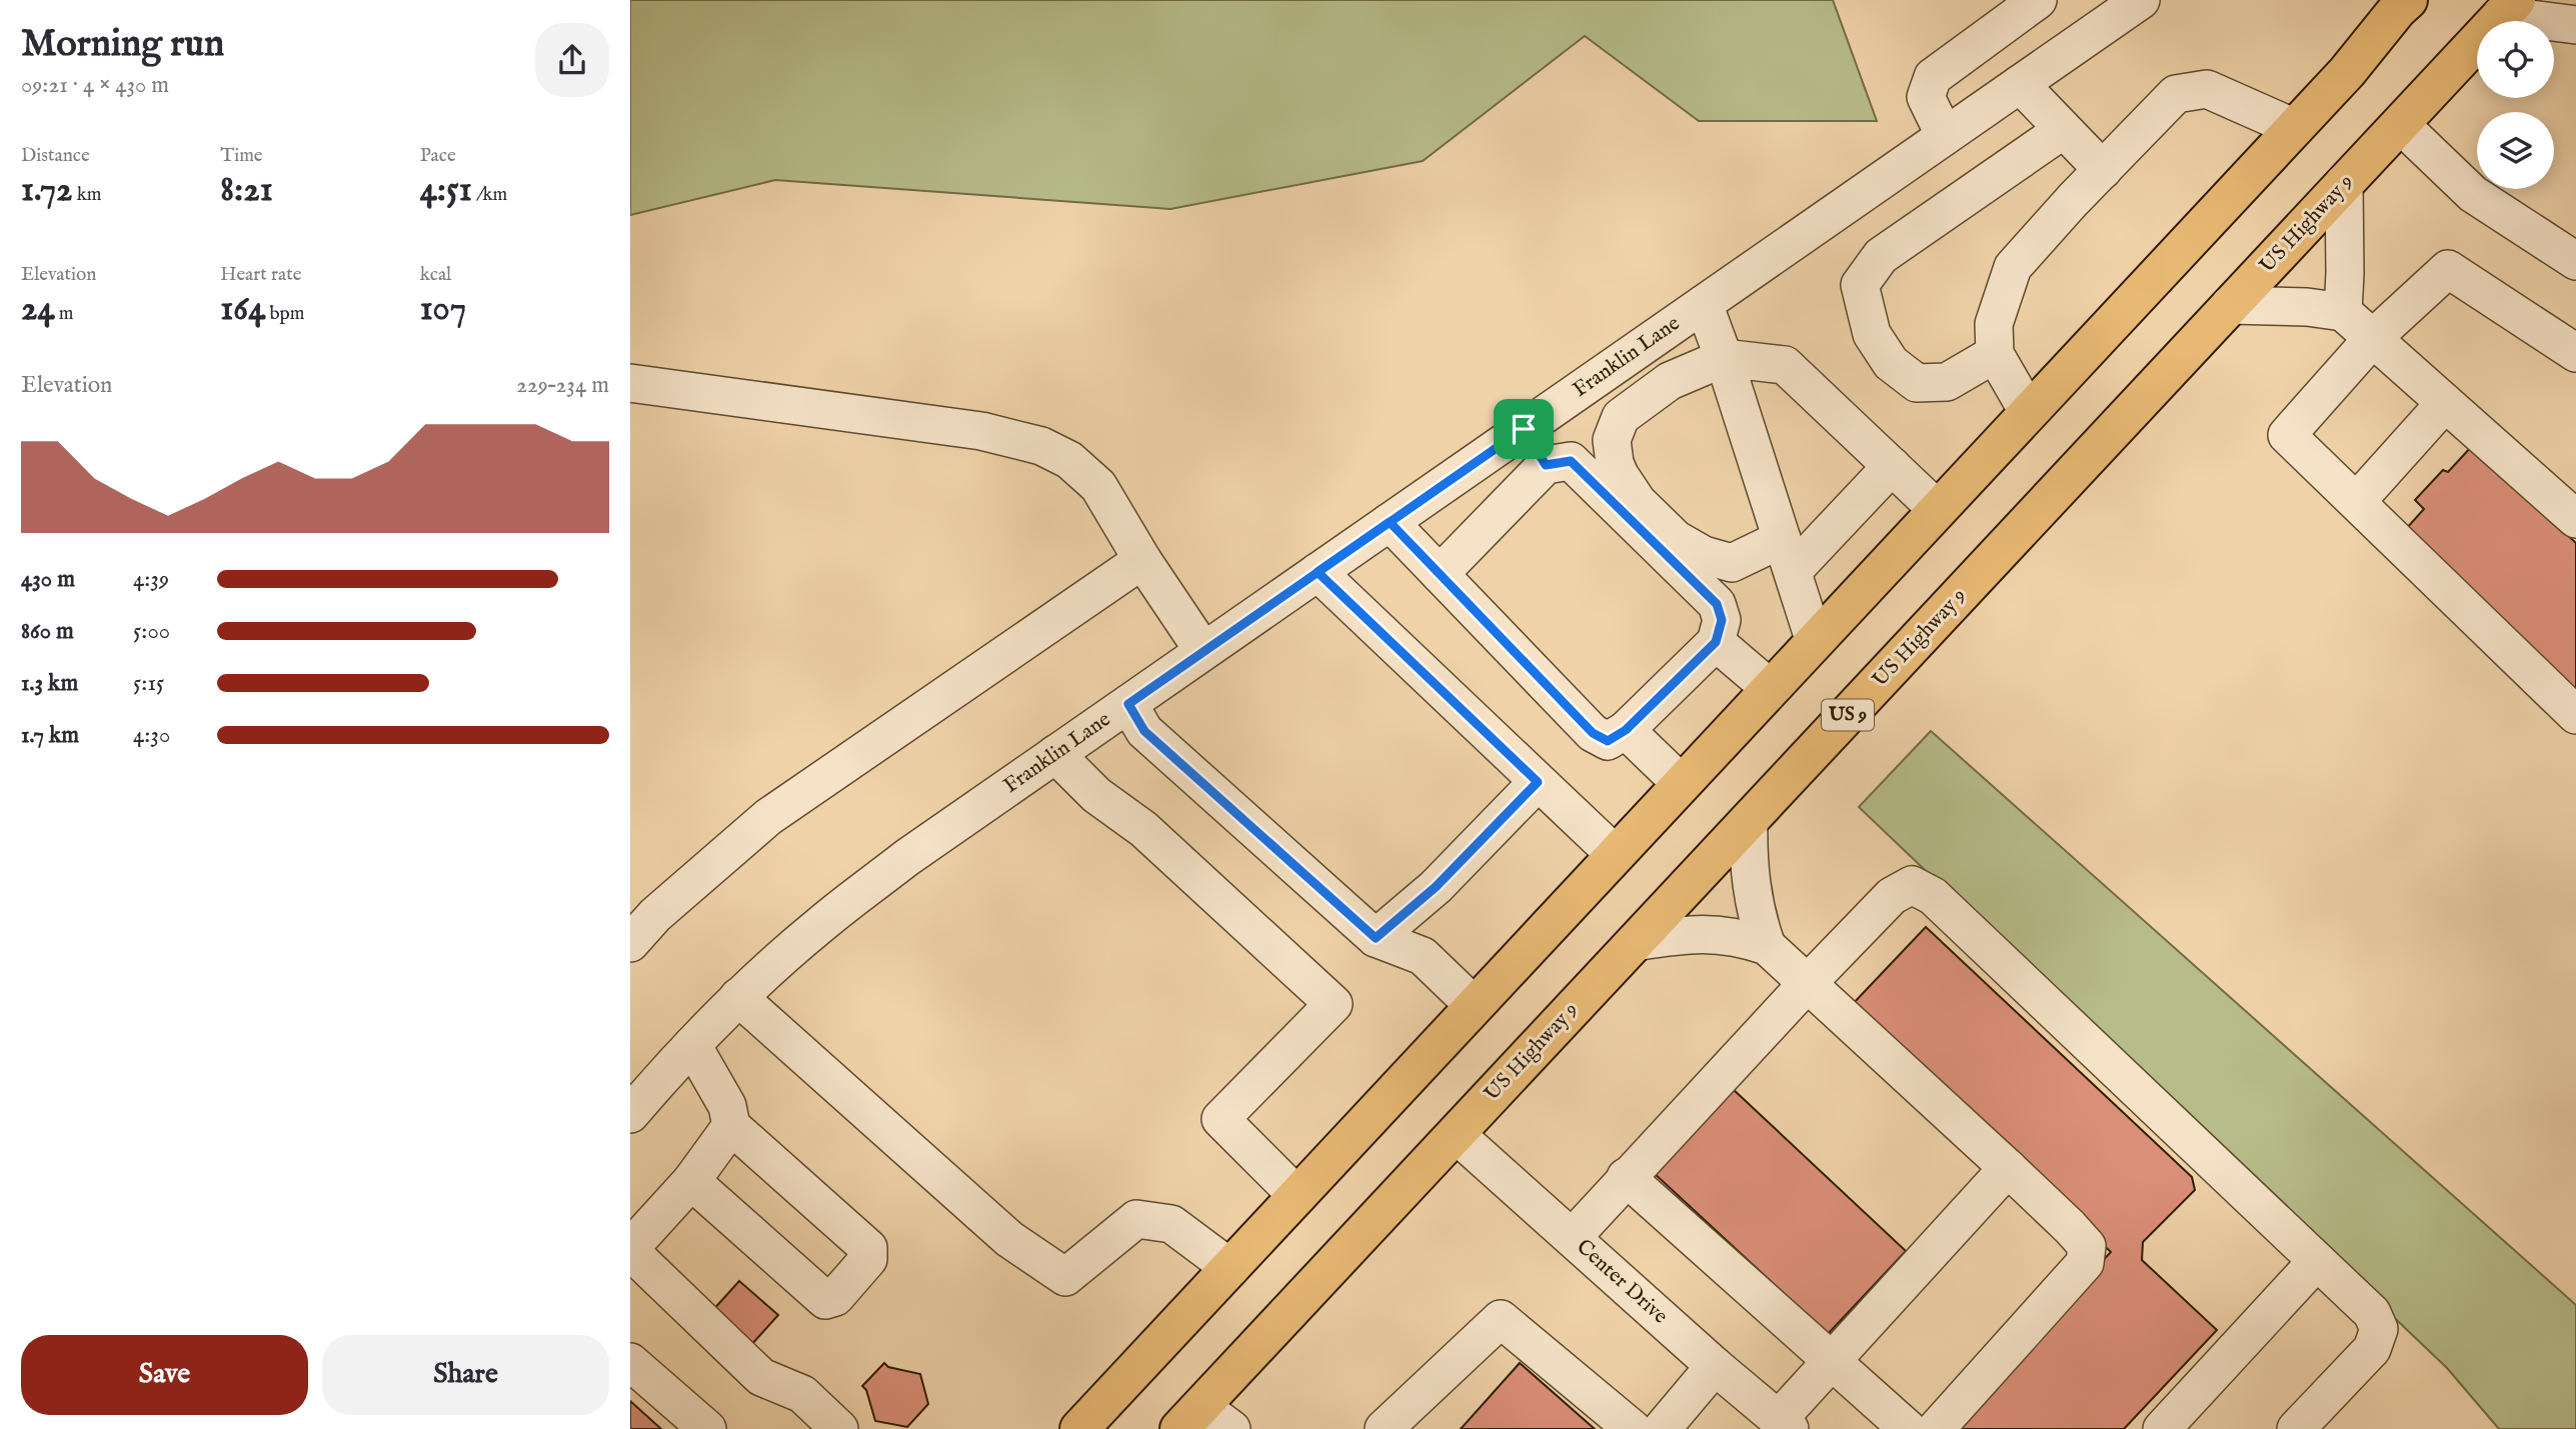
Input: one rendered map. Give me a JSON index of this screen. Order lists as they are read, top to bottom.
{
  "streets": {
    "highway": ["US Highway 9", "US 9"],
    "street": ["Franklin Lane", "Center Drive"]
  },
  "crossings": [
    ["US Highway 9", "Center Drive"]
  ],
  "page": {
    "heading": ["Morning run", "09:21 · 4 × 430 m"],
    "stats": [
      ["Distance", "1.72 km"],
      ["Time", "8:21"],
      ["Pace", "4:51 /km"],
      ["Elevation", "24 m"],
      ["Heart rate", "164 bpm"],
      ["kcal", "107"]
    ],
    "chart": ["Elevation", "229–234 m"],
    "list": [
      {
        "name": "430 m",
        "note": "4:39"
      },
      {
        "name": "860 m",
        "note": "5:00"
      },
      {
        "name": "1.3 km",
        "note": "5:15"
      },
      {
        "name": "1.7 km",
        "note": "4:30"
      }
    ],
    "buttons": ["Save", "Share"]
  }
}
